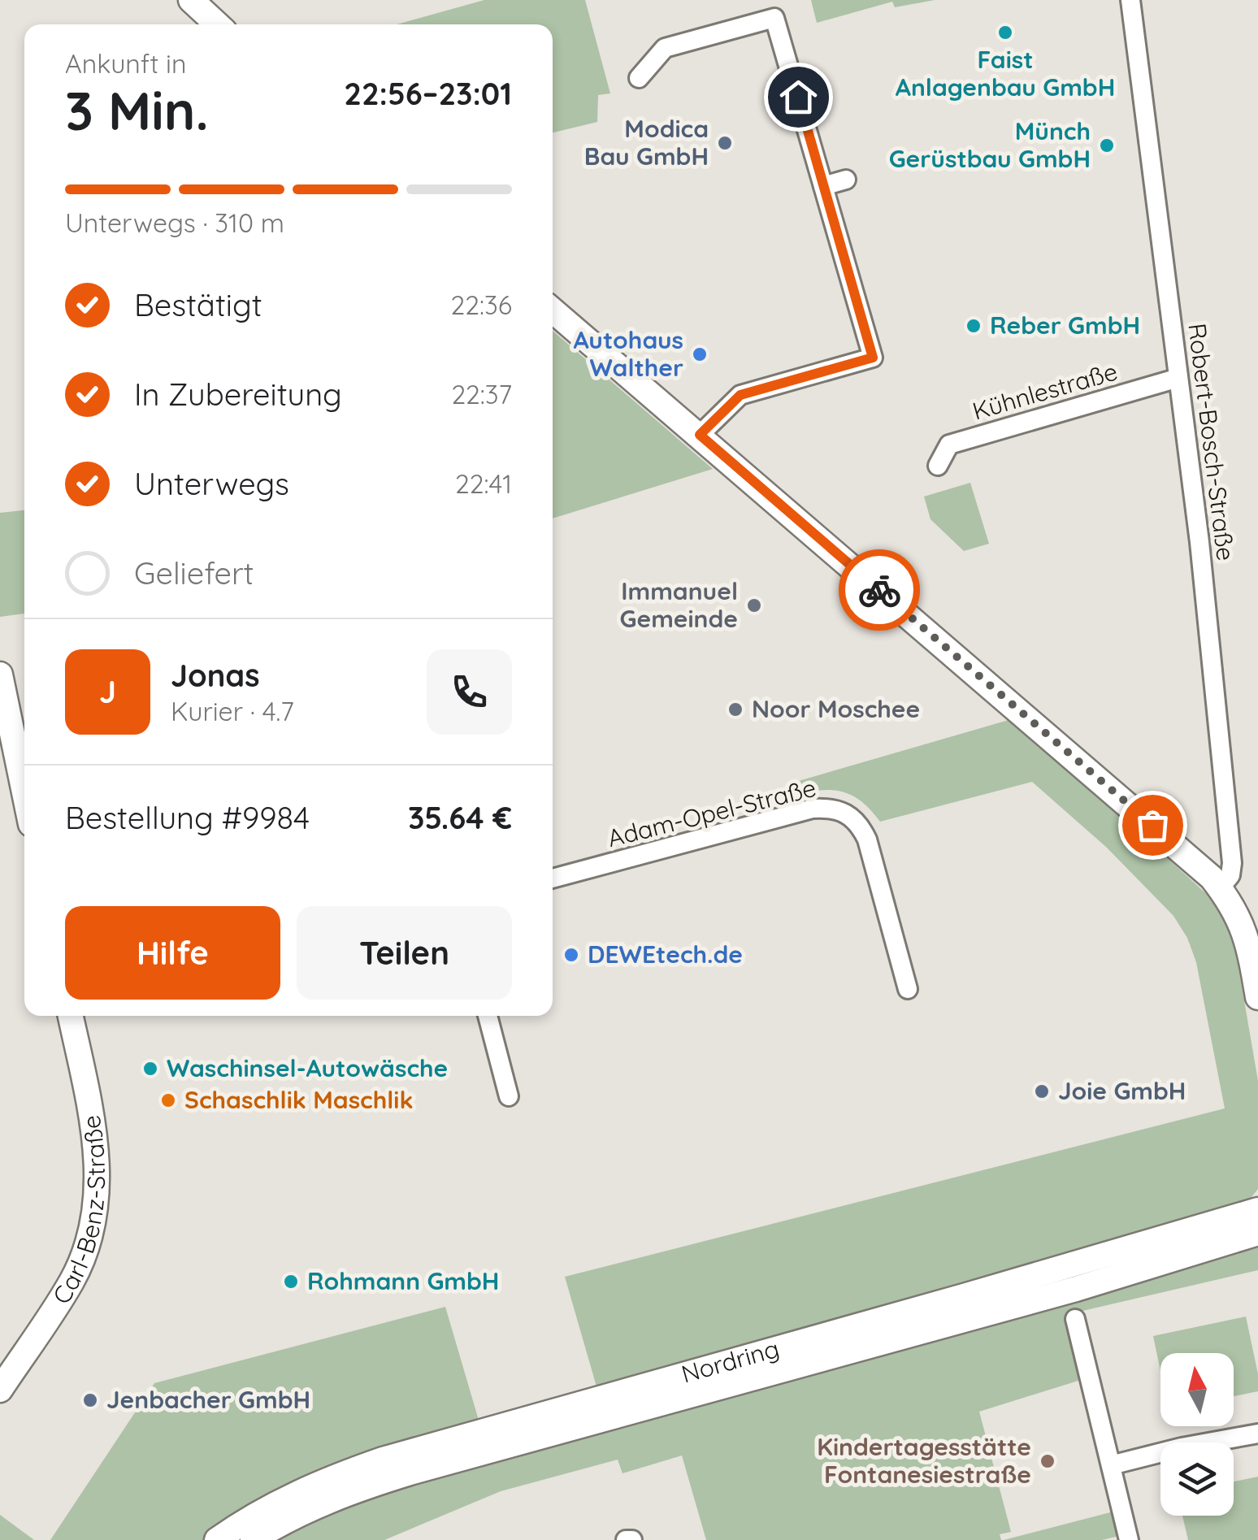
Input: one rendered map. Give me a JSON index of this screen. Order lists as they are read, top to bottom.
{
  "streets": {
    "main road": ["Carl-Benz-Straße", "Nordring"],
    "street": ["Kühnlestraße", "Robert-Bosch-Straße", "Adam-Opel-Straße"]
  },
  "crossings": [
    ["Kühnlestraße", "Robert-Bosch-Straße"]
  ],
  "places": [
    "Faist Anlagenbau GmbH",
    "Modica Bau GmbH",
    "Münch Gerüstbau GmbH",
    "Reber GmbH",
    "Autohaus Walther",
    "Immanuel Gemeinde",
    "Noor Moschee",
    "DEWEtech.de",
    "Waschinsel-Autowäsche",
    "Joie GmbH",
    "Schaschlik Maschlik",
    "Rohmann GmbH",
    "Jenbacher GmbH",
    "Kindertagesstätte Fontanesiestraße"
  ],
  "north": "top",
  "page": {
    "heading": ["3 Min.", "Ankunft in", "22:56–23:01"],
    "panel": [
      "Jonas",
      "Kurier · 4.7",
      "Bestellung #9984",
      "35.64 €"
    ],
    "bar": "Unterwegs · 310 m",
    "list": [
      ["Bestätigt", "22:36"],
      ["In Zubereitung", "22:37"],
      ["Unterwegs", "22:41"],
      "Geliefert"
    ],
    "round": "J",
    "buttons": ["Hilfe", "Teilen"]
  }
}
